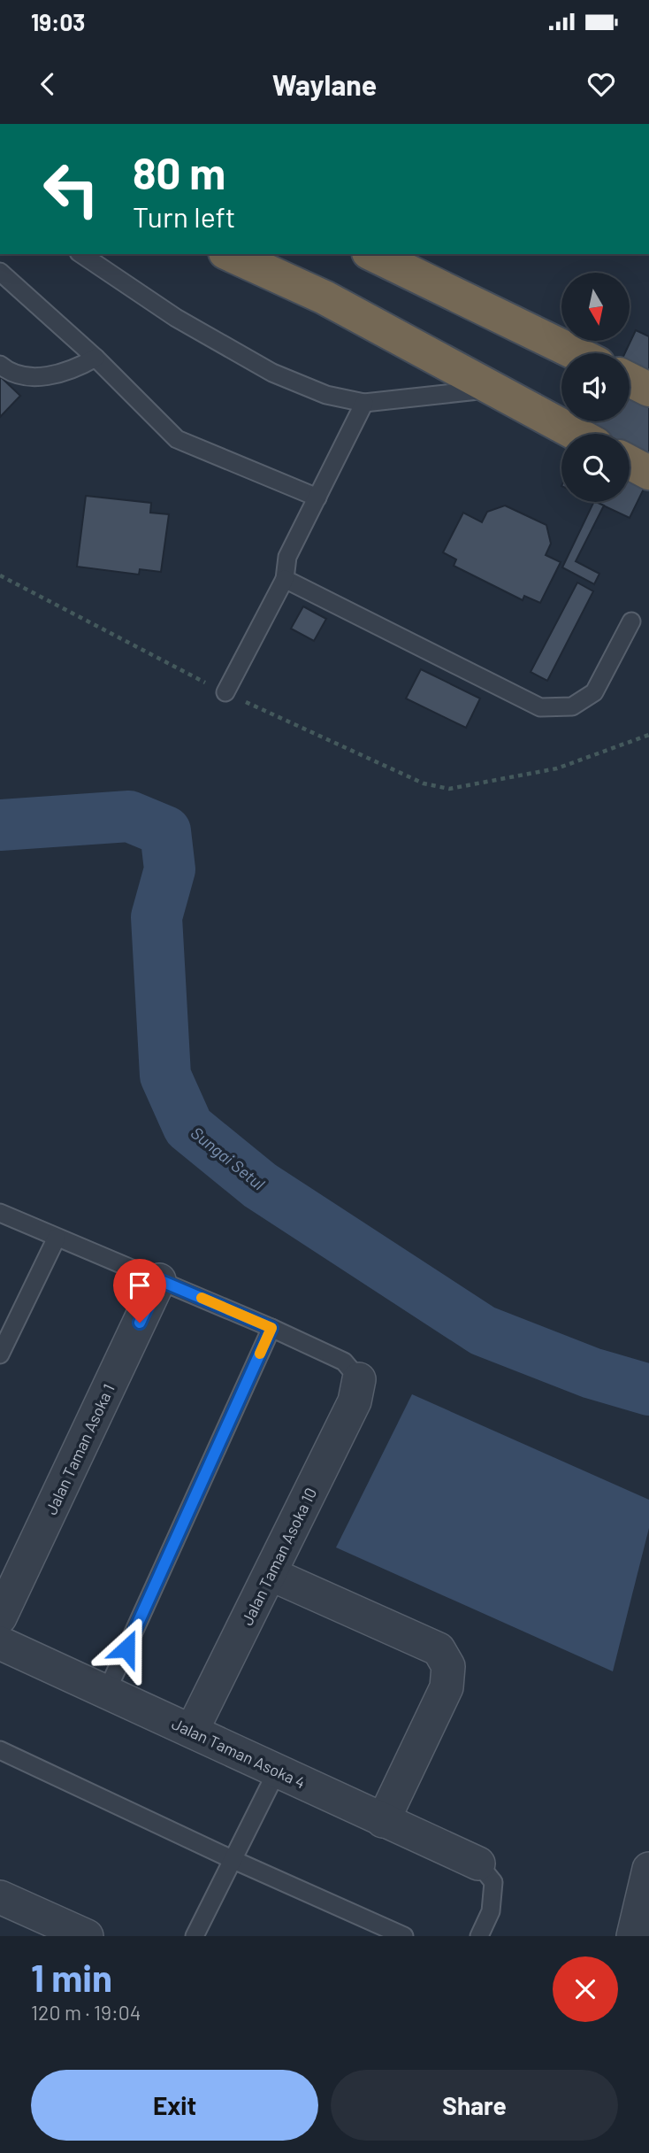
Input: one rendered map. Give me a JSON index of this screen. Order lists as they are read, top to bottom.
{
  "streets": {
    "street": ["Jalan Taman Asoka 1", "Jalan Taman Asoka 10", "Jalan Taman Asoka 4"]
  },
  "crossings": [
    ["Jalan Taman Asoka 10", "Jalan Taman Asoka 4"]
  ],
  "water": ["Sungai Setul"],
  "north": "bottom",
  "page": {
    "status": "19:03",
    "header": "Waylane",
    "turn": ["80 m", "Turn left"],
    "heading": ["1 min", "120 m · 19:04"],
    "buttons": ["Exit", "Share"]
  }
}
